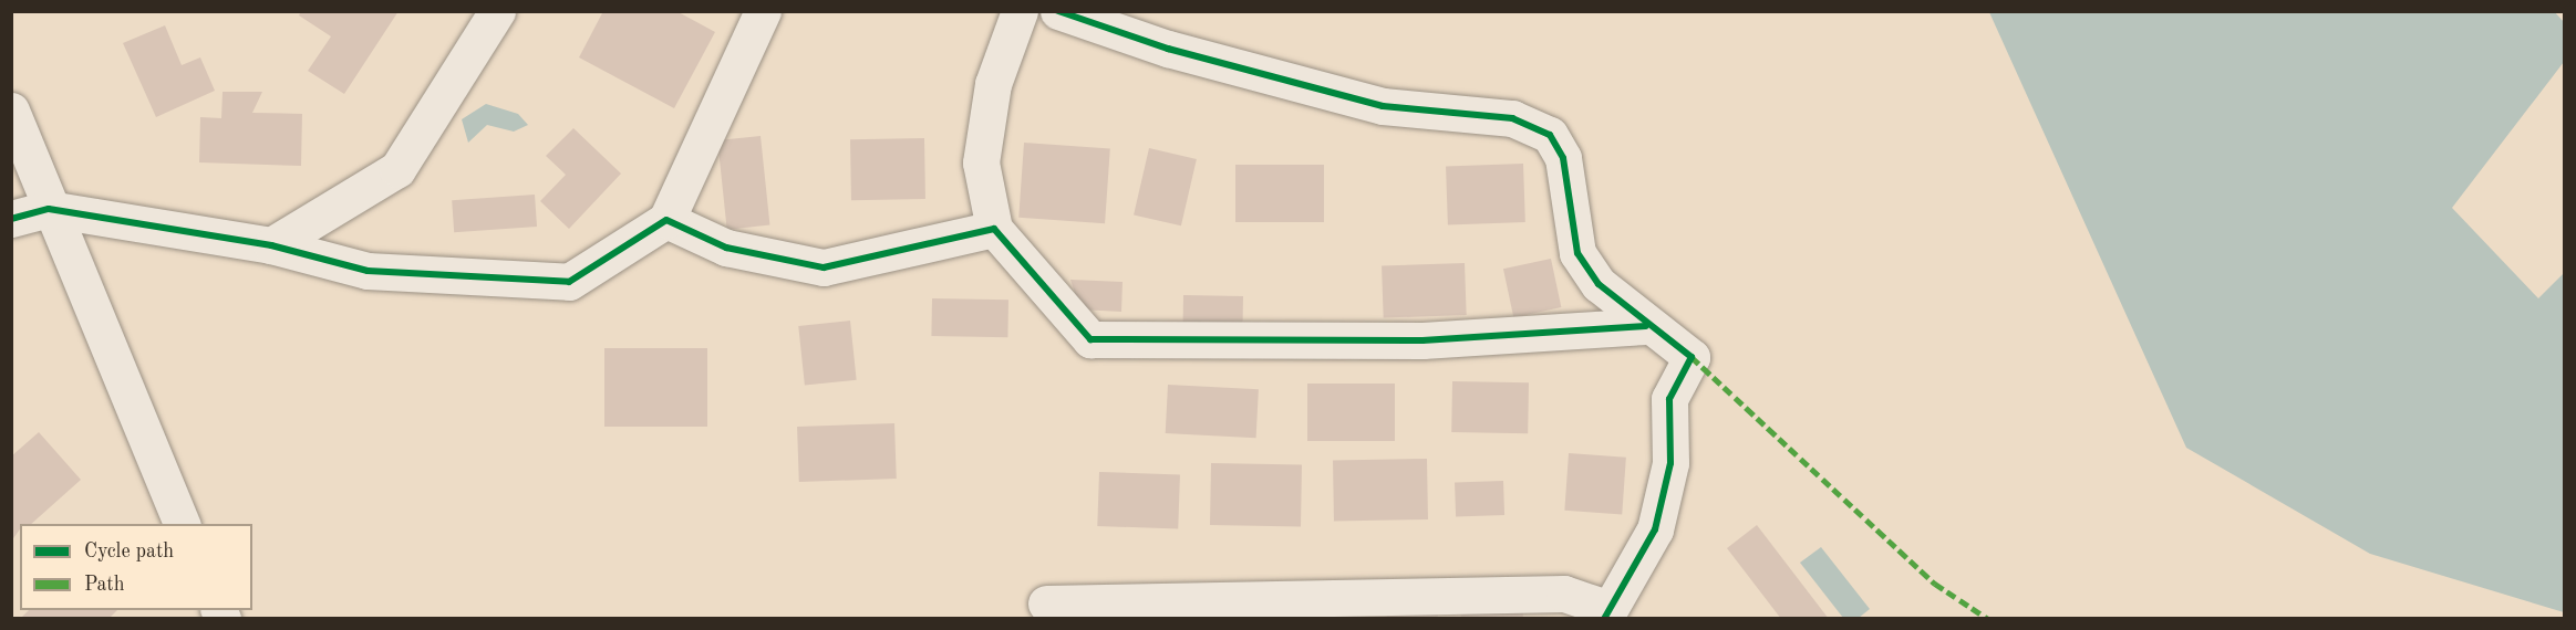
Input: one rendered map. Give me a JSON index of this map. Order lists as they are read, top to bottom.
{
  "legend": ["Cycle path", "Path"]
}
